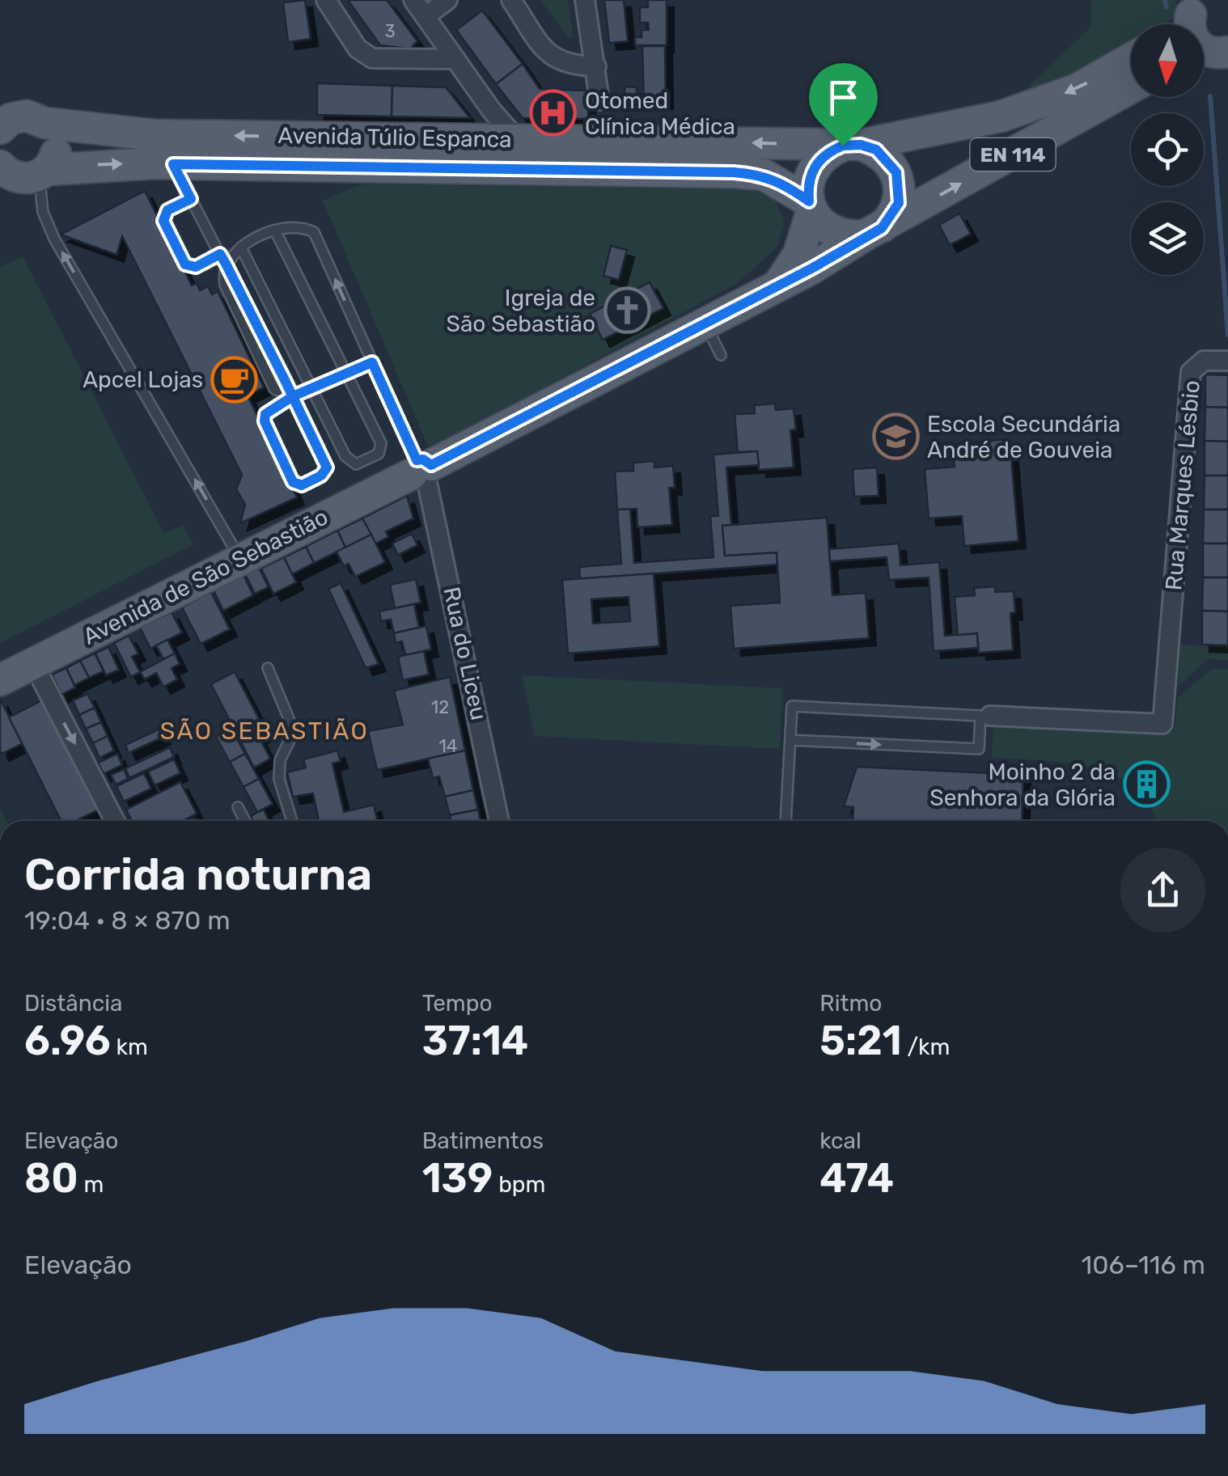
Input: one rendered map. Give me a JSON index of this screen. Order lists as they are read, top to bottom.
{
  "streets": {
    "main road": ["Avenida Túlio Espanca", "EN 114", "Avenida de São Sebastião"],
    "street": ["Rua Marques Lésbio", "Rua do Liceu"]
  },
  "crossings": [
    ["Avenida Túlio Espanca", "EN 114"],
    ["Avenida Túlio Espanca", "Avenida de São Sebastião"],
    ["EN 114", "Avenida de São Sebastião"],
    ["Avenida de São Sebastião", "Rua do Liceu"]
  ],
  "districts": ["SÃO SEBASTIÃO"],
  "places": {
    "hospital": ["Otomed Clínica Médica"],
    "church": ["Igreja de São Sebastião"],
    "cafe": ["Apcel Lojas"],
    "school or university": ["Escola Secundária André de Gouveia"],
    "building": ["Moinho 2 da Senhora da Glória"]
  },
  "house_numbers": ["3", "12", "14"],
  "north": "bottom",
  "page": {
    "heading": ["Corrida noturna", "19:04 · 8 × 870 m"],
    "stats": [
      ["Distância", "6.96 km"],
      ["Tempo", "37:14"],
      ["Ritmo", "5:21 /km"],
      ["Elevação", "80 m"],
      ["Batimentos", "139 bpm"],
      ["kcal", "474"]
    ],
    "chart": ["Elevação", "106–116 m"]
  }
}
